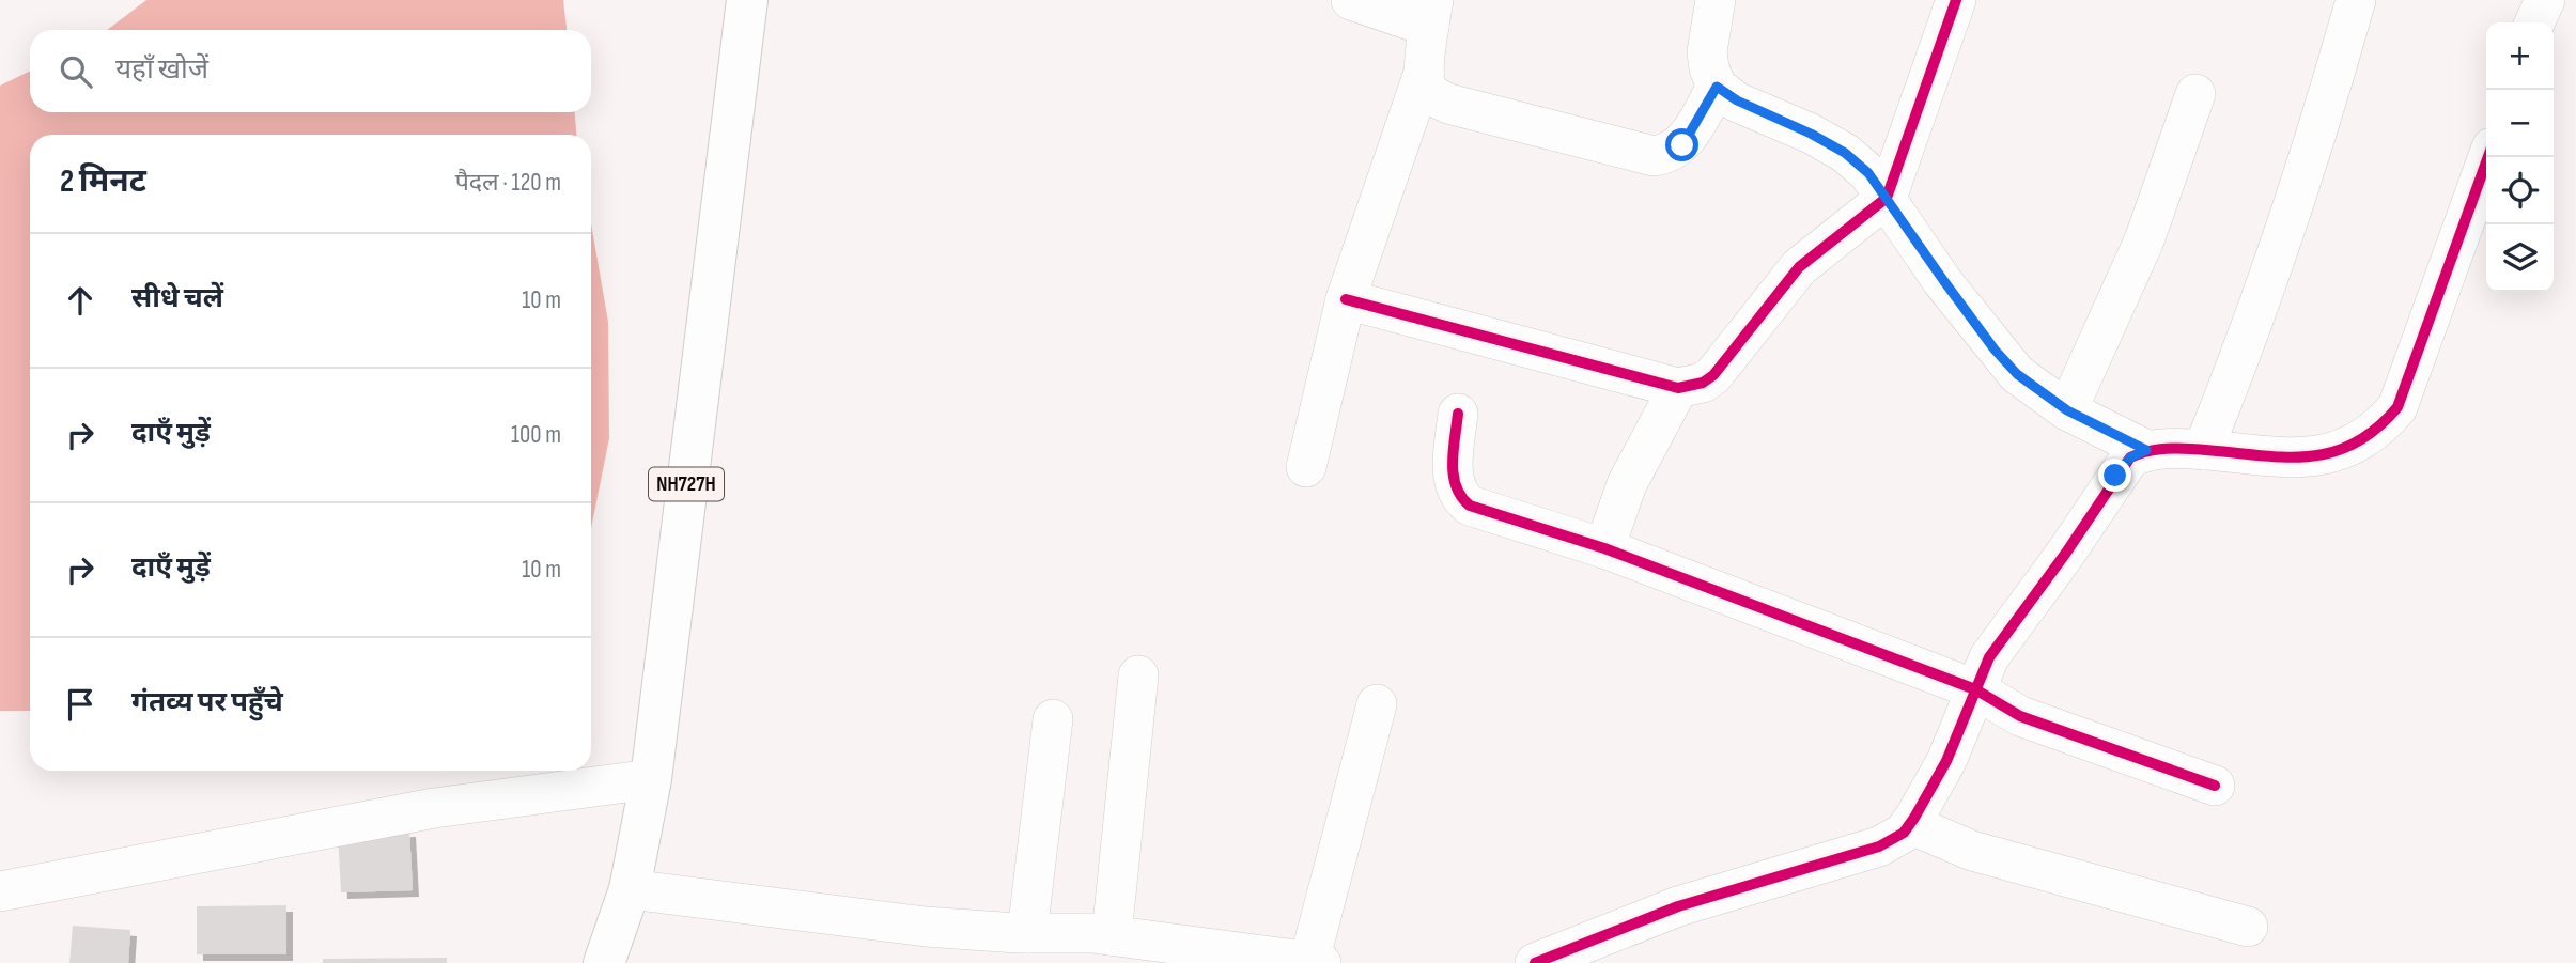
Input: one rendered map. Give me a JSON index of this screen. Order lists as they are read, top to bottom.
{
  "streets": {
    "highway": ["NH727H"]
  },
  "page": {
    "map_buttons": ["+", "−"],
    "search": "यहाँ खोजें",
    "heading": ["2 मिनट", "पैदल · 120 m"],
    "list": [
      ["सीधे चलें", "10 m"],
      ["दाएँ मुड़ें", "100 m"],
      ["दाएँ मुड़ें", "10 m"],
      "गंतव्य पर पहुँचे"
    ]
  }
}
